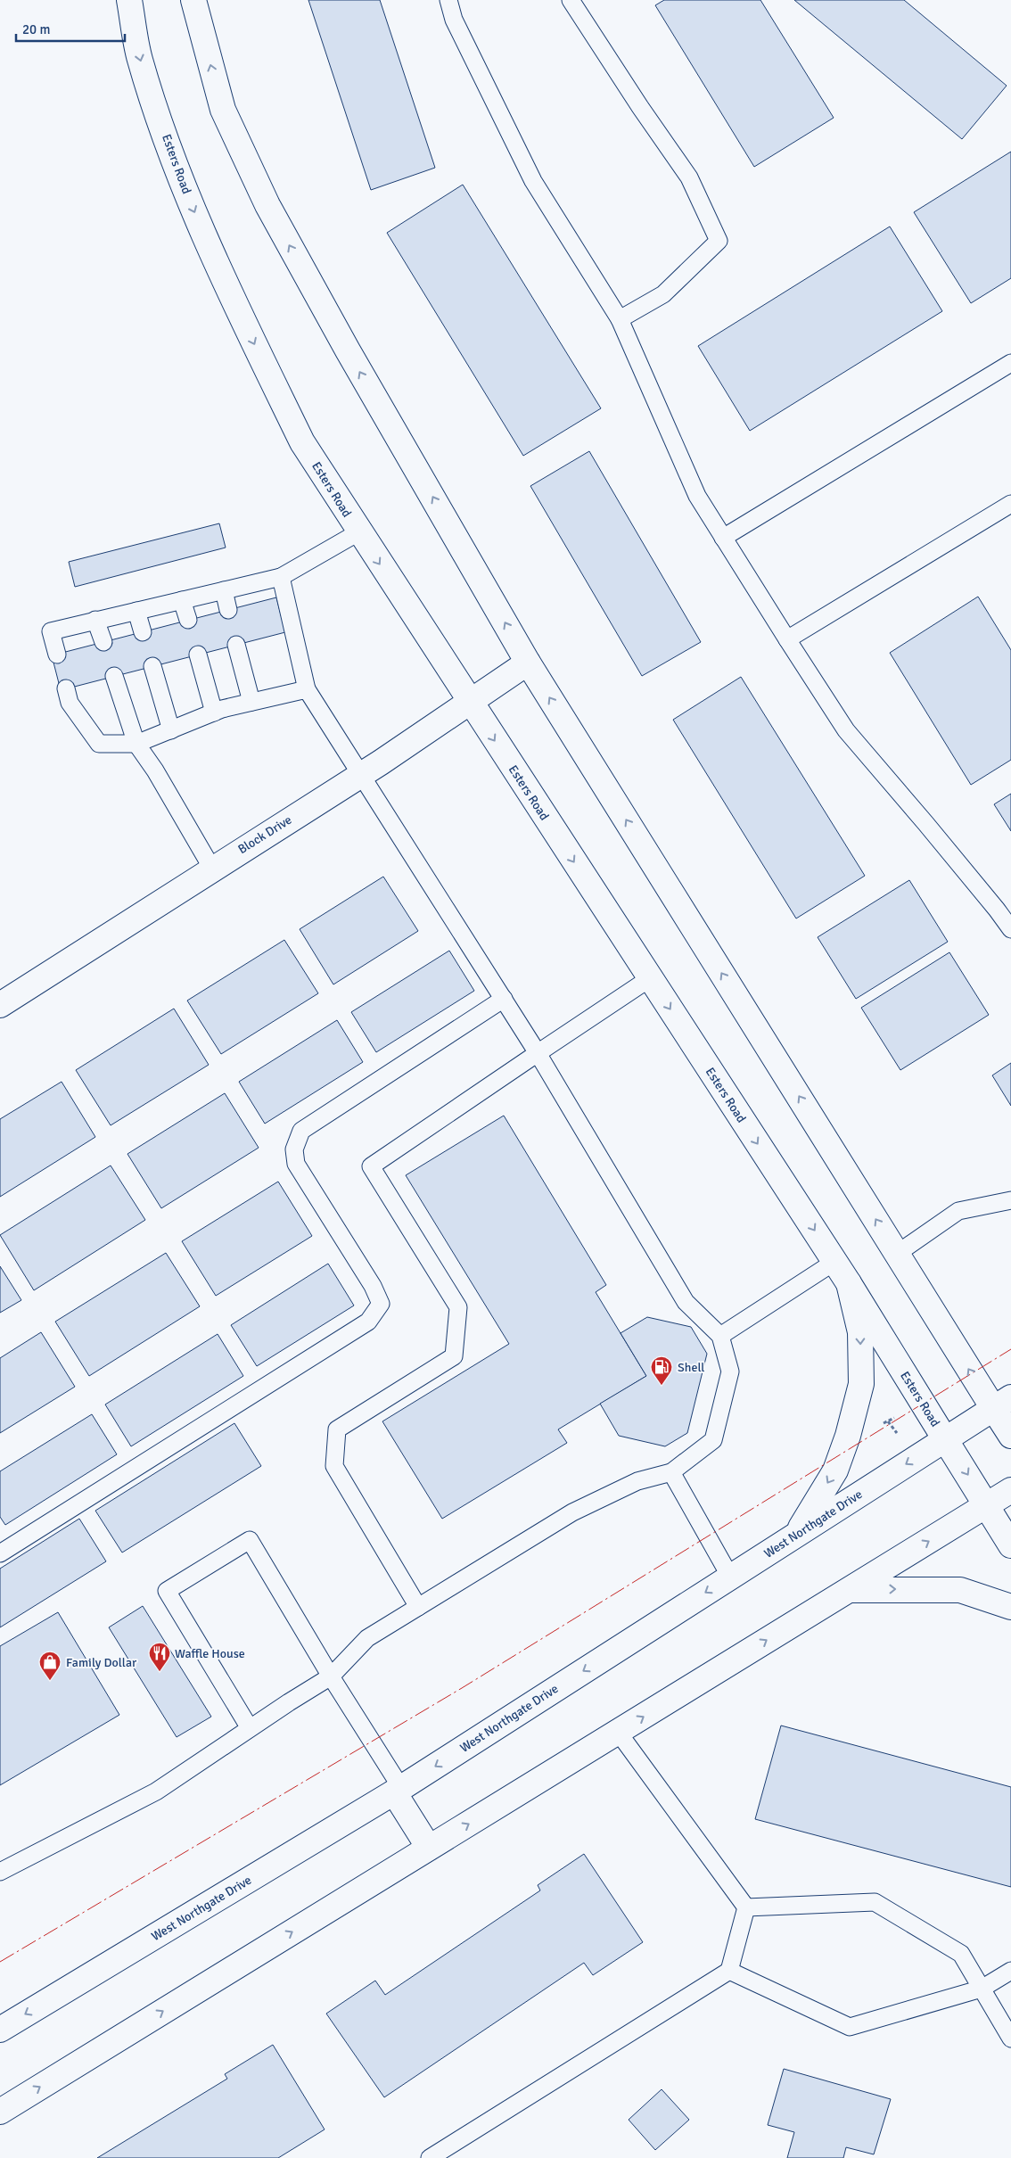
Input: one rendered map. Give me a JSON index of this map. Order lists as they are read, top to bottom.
{
  "streets": {
    "street": ["Esters Road", "Block Drive", "West Northgate Drive"]
  },
  "crossings": [
    ["Esters Road", "Block Drive"],
    ["Esters Road", "West Northgate Drive"]
  ],
  "places": {
    "fuel station": ["Shell"],
    "restaurant": ["Waffle House"],
    "shop": ["Family Dollar"]
  },
  "scale_bar": "20 m"
}
